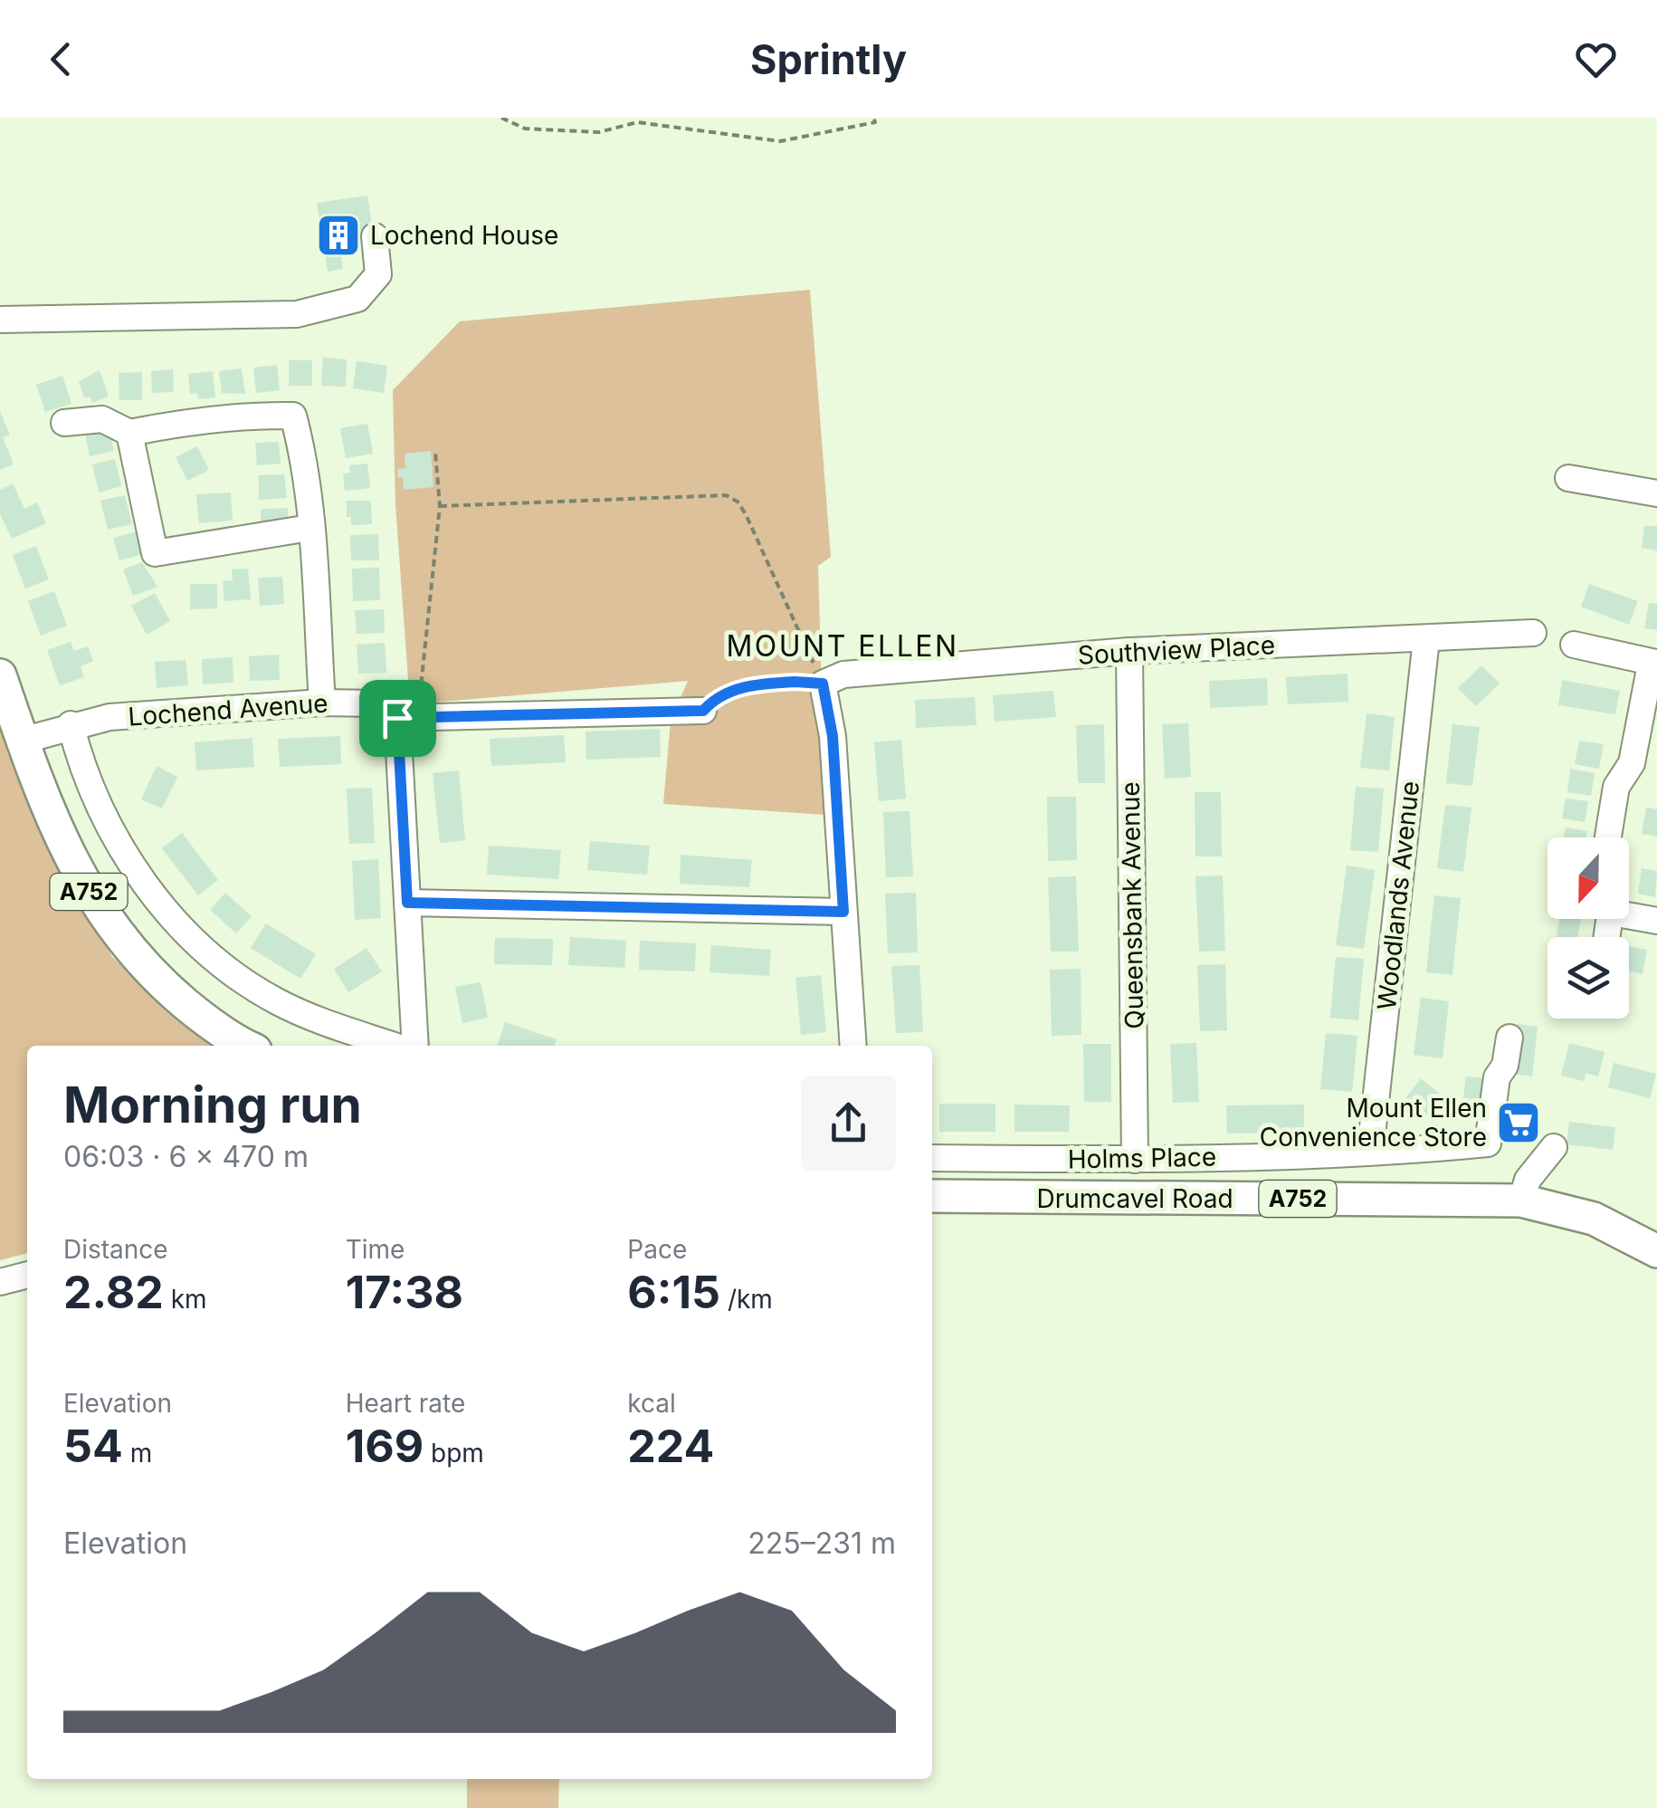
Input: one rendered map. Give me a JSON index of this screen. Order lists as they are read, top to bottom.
{
  "streets": {
    "main road": ["A752", "Drumcavel Road"],
    "street": [
      "Southview Place",
      "Lochend Avenue",
      "Woodlands Avenue",
      "Queensbank Avenue",
      "Holms Place"
    ]
  },
  "crossings": [
    ["Southview Place", "Woodlands Avenue"],
    ["Southview Place", "Queensbank Avenue"],
    ["Lochend Avenue", "A752"],
    ["Woodlands Avenue", "Holms Place"],
    ["Queensbank Avenue", "Holms Place"]
  ],
  "districts": ["MOUNT ELLEN"],
  "places": {
    "building": ["Lochend House"],
    "supermarket": ["Mount Ellen Convenience Store"]
  },
  "north": "bottom",
  "page": {
    "header": "Sprintly",
    "heading": ["Morning run", "06:03 · 6 × 470 m"],
    "stats": [
      ["Distance", "2.82 km"],
      ["Time", "17:38"],
      ["Pace", "6:15 /km"],
      ["Elevation", "54 m"],
      ["Heart rate", "169 bpm"],
      ["kcal", "224"]
    ],
    "chart": ["Elevation", "225–231 m"]
  }
}
